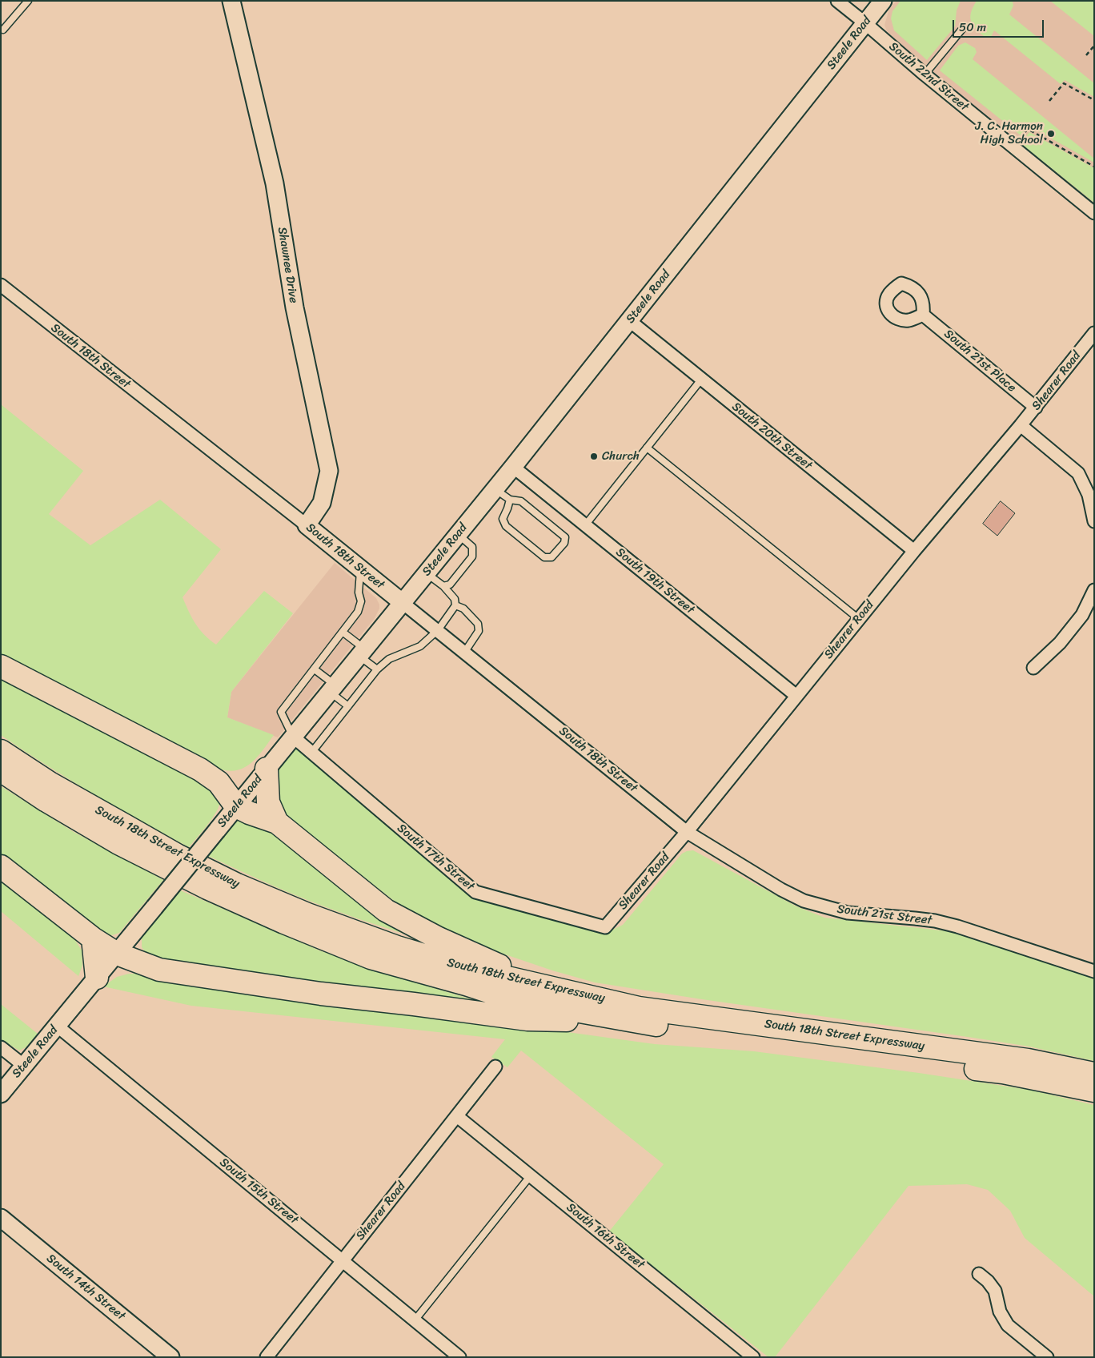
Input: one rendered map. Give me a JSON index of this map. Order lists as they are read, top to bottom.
{
  "streets": {
    "highway": ["South 18th Street Expressway"],
    "street": [
      "Steele Road",
      "South 22nd Street",
      "Shawnee Drive",
      "South 18th Street",
      "South 21st Place",
      "Shearer Road",
      "South 20th Street",
      "South 19th Street",
      "South 17th Street",
      "South 21st Street",
      "South 15th Street",
      "South 16th Street",
      "South 14th Street"
    ]
  },
  "crossings": [
    ["Steele Road", "South 22nd Street"],
    ["Steele Road", "South 18th Street"],
    ["Steele Road", "South 20th Street"],
    ["Steele Road", "South 19th Street"],
    ["Steele Road", "South 17th Street"],
    ["Steele Road", "South 15th Street"],
    ["Shawnee Drive", "South 18th Street"],
    ["South 18th Street", "Shearer Road"],
    ["South 18th Street", "South 21st Street"],
    ["South 21st Place", "Shearer Road"],
    ["Shearer Road", "South 20th Street"],
    ["Shearer Road", "South 19th Street"],
    ["Shearer Road", "South 17th Street"],
    ["Shearer Road", "South 21st Street"],
    ["Shearer Road", "South 15th Street"],
    ["Shearer Road", "South 16th Street"]
  ],
  "places": ["J. C. Harmon High School", "Church"],
  "scale_bar": "50 m"
}
